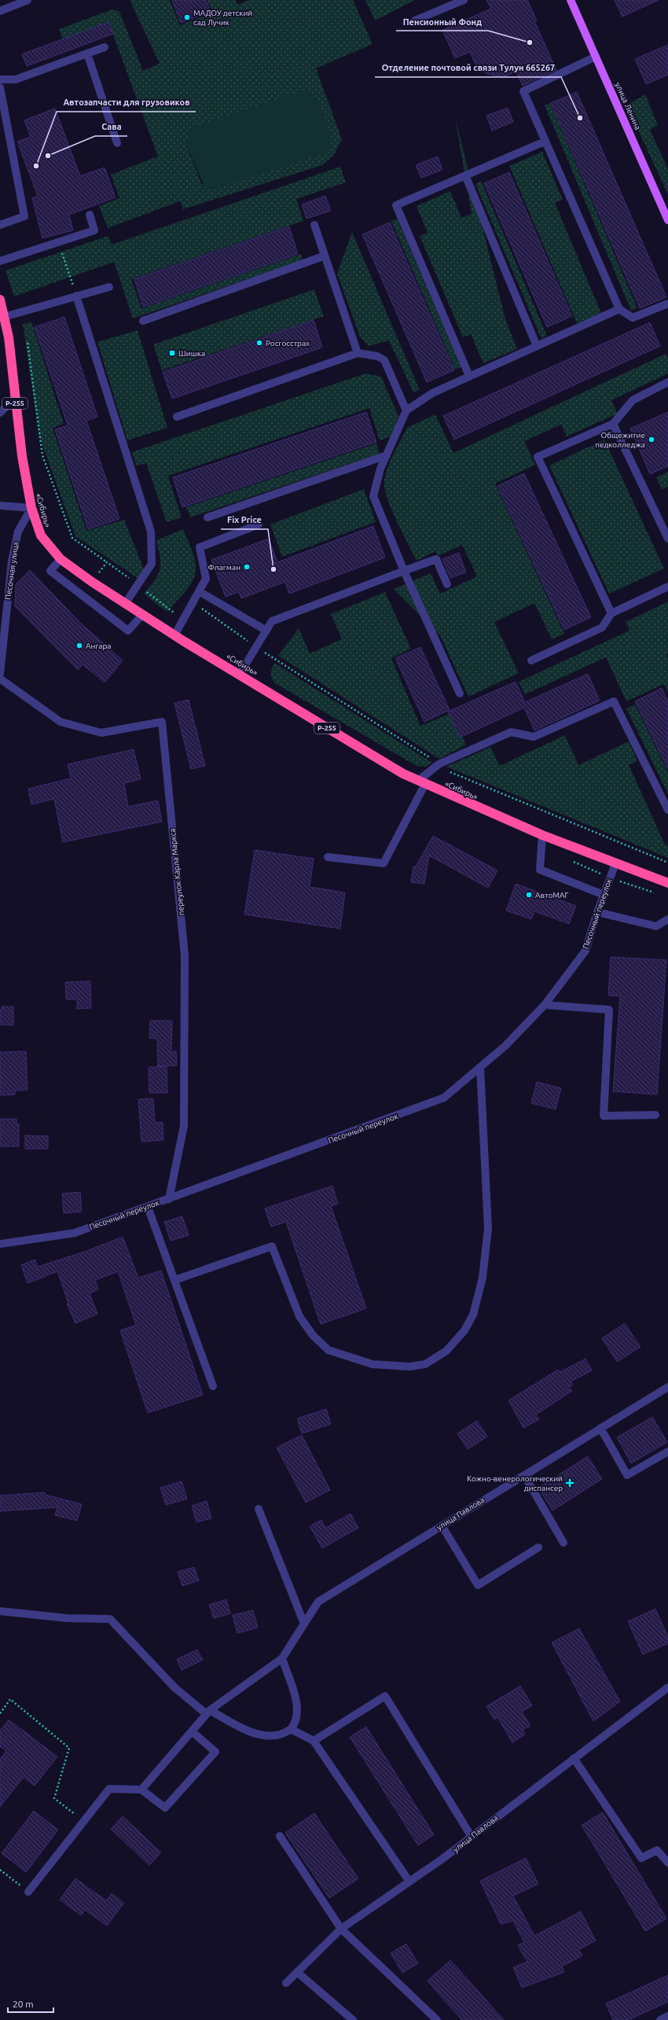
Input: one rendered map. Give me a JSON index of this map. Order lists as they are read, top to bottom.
{
  "streets": {
    "highway": ["Р-255", "«Сибирь»"],
    "main road": ["улица Ленина"],
    "street": [
      "Песочная улица",
      "переулок Карла Маркса",
      "Песочный переулок",
      "улица Павлова"
    ]
  },
  "crossings": [
    ["«Сибирь»", "Песочная улица"],
    ["«Сибирь»", "Песочный переулок"],
    ["переулок Карла Маркса", "Песочный переулок"]
  ],
  "places": {
    "other": [
      "МАДОУ детский сад Лучик",
      "Пенсионный Фонд",
      "Отделение почтовой связи Тулун 665267",
      "Сава",
      "Автозапчасти для грузовиков",
      "Росгосстрах",
      "Общежитие педколледжа",
      "Флагман",
      "Fix Price",
      "Ангара",
      "АвтоМАГ"
    ],
    "transit": ["Шишка"],
    "health": ["Кожно-венерологический диспансер"]
  },
  "scale_bar": "20 m"
}
